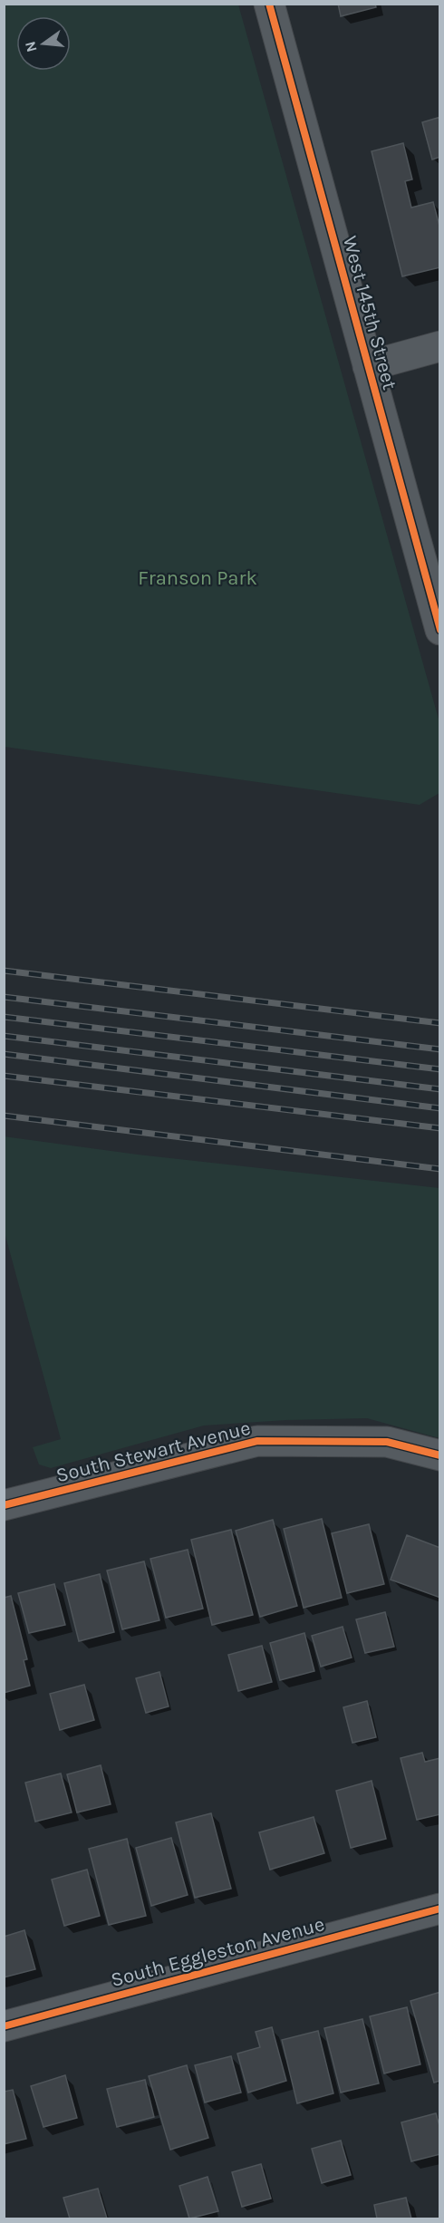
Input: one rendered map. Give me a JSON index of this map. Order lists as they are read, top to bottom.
{
  "streets": {
    "street": ["West 145th Street", "South Stewart Avenue", "South Eggleston Avenue"]
  },
  "parks": ["Franson Park"],
  "north": "left"
}
